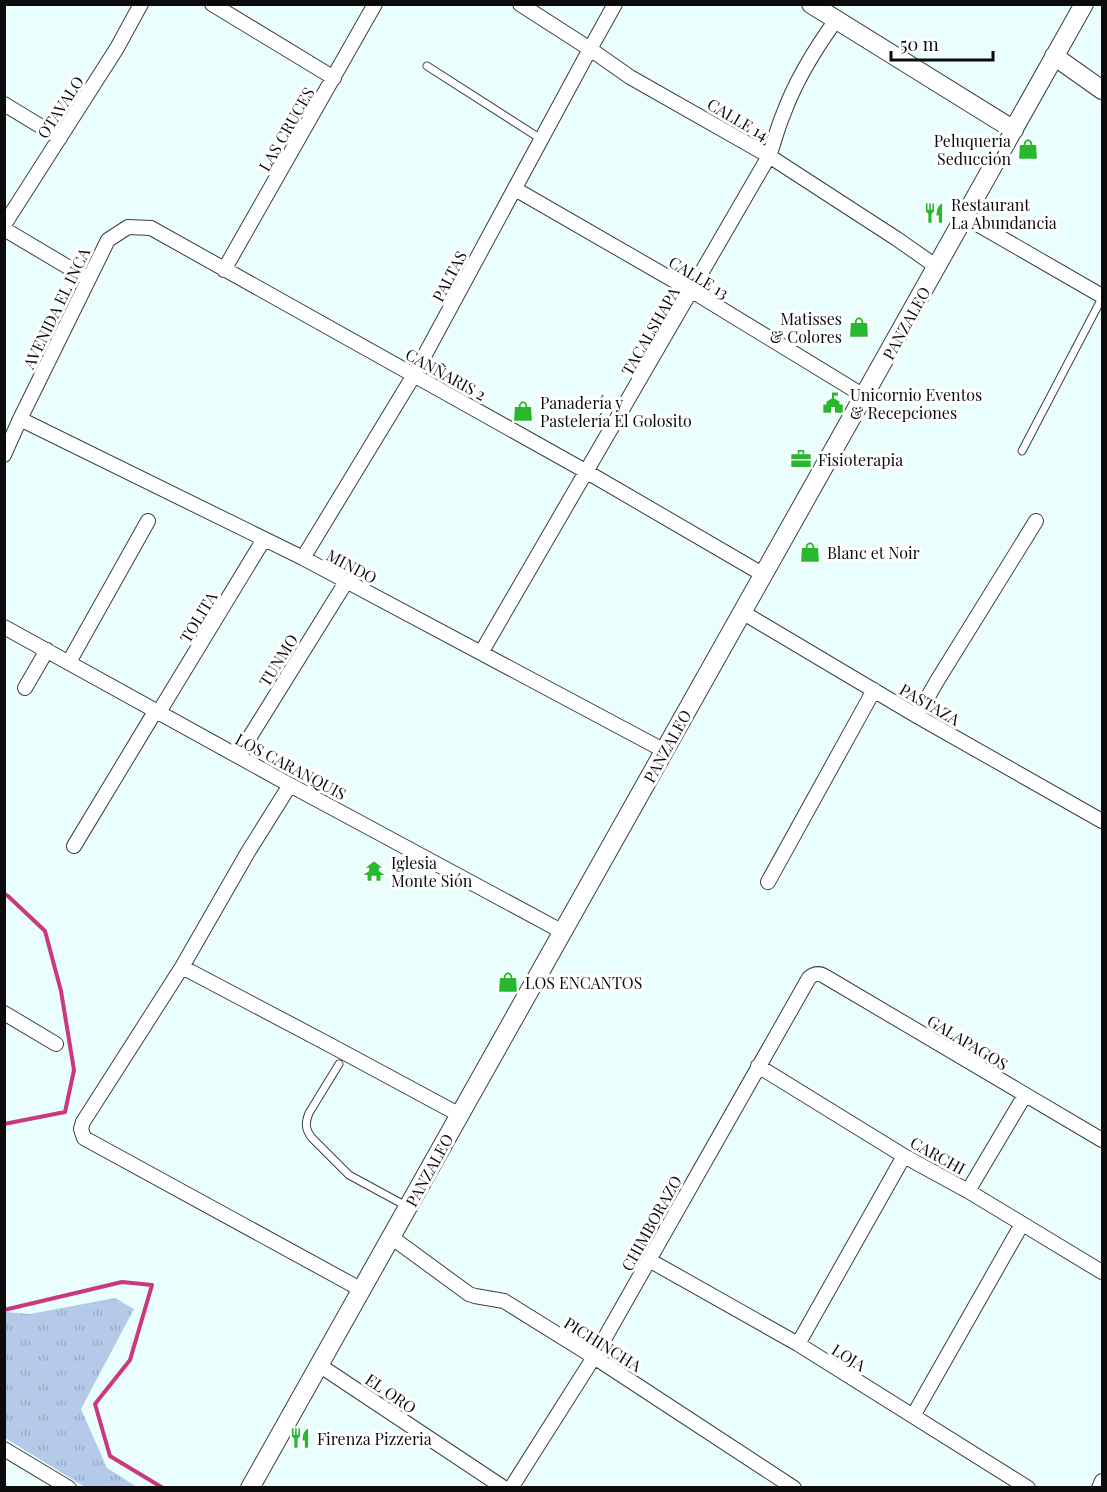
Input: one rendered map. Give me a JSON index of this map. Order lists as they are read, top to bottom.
{
  "streets": {
    "street": [
      "OTAVALO",
      "CALLE 14",
      "LAS CRUCES",
      "PALTAS",
      "CALLE 13",
      "AVENIDA EL INCA",
      "PANZALEO",
      "TACALSHAPA",
      "CANÑARIS 2",
      "MINDO",
      "TOLITA",
      "TUNMO",
      "PASTAZA",
      "LOS CARANQUIS",
      "GALAPAGOS",
      "CARCHI",
      "CHIMBORAZO",
      "PICHINCHA",
      "LOJA",
      "EL ORO"
    ]
  },
  "crossings": [
    ["CALLE 14", "PALTAS"],
    ["CALLE 14", "PANZALEO"],
    ["CALLE 14", "TACALSHAPA"],
    ["LAS CRUCES", "CANÑARIS 2"],
    ["PALTAS", "CALLE 13"],
    ["PALTAS", "CANÑARIS 2"],
    ["PALTAS", "MINDO"],
    ["CALLE 13", "PANZALEO"],
    ["CALLE 13", "TACALSHAPA"],
    ["AVENIDA EL INCA", "CANÑARIS 2"],
    ["AVENIDA EL INCA", "MINDO"],
    ["PANZALEO", "CANÑARIS 2"],
    ["PANZALEO", "MINDO"],
    ["PANZALEO", "PASTAZA"],
    ["PANZALEO", "LOS CARANQUIS"],
    ["PANZALEO", "PICHINCHA"],
    ["PANZALEO", "EL ORO"],
    ["TACALSHAPA", "CANÑARIS 2"],
    ["TACALSHAPA", "MINDO"],
    ["MINDO", "TOLITA"],
    ["MINDO", "TUNMO"],
    ["TOLITA", "LOS CARANQUIS"],
    ["TUNMO", "LOS CARANQUIS"],
    ["GALAPAGOS", "CHIMBORAZO"],
    ["CARCHI", "CHIMBORAZO"],
    ["CHIMBORAZO", "PICHINCHA"],
    ["CHIMBORAZO", "LOJA"]
  ],
  "places": {
    "shop": [
      "Peluquería Seducción",
      "Matisses & Colores",
      "Panadería y Pastelería El Golosito",
      "Blanc et Noir",
      "LOS ENCANTOS"
    ],
    "restaurant": ["Restaurant La Abundancia", "Firenza Pizzeria"],
    "public building": ["Unicornio Eventos & Recepciones"],
    "office": ["Fisioterapia"],
    "temple": ["Iglesia Monte Sión"]
  },
  "scale_bar": "50 m"
}
